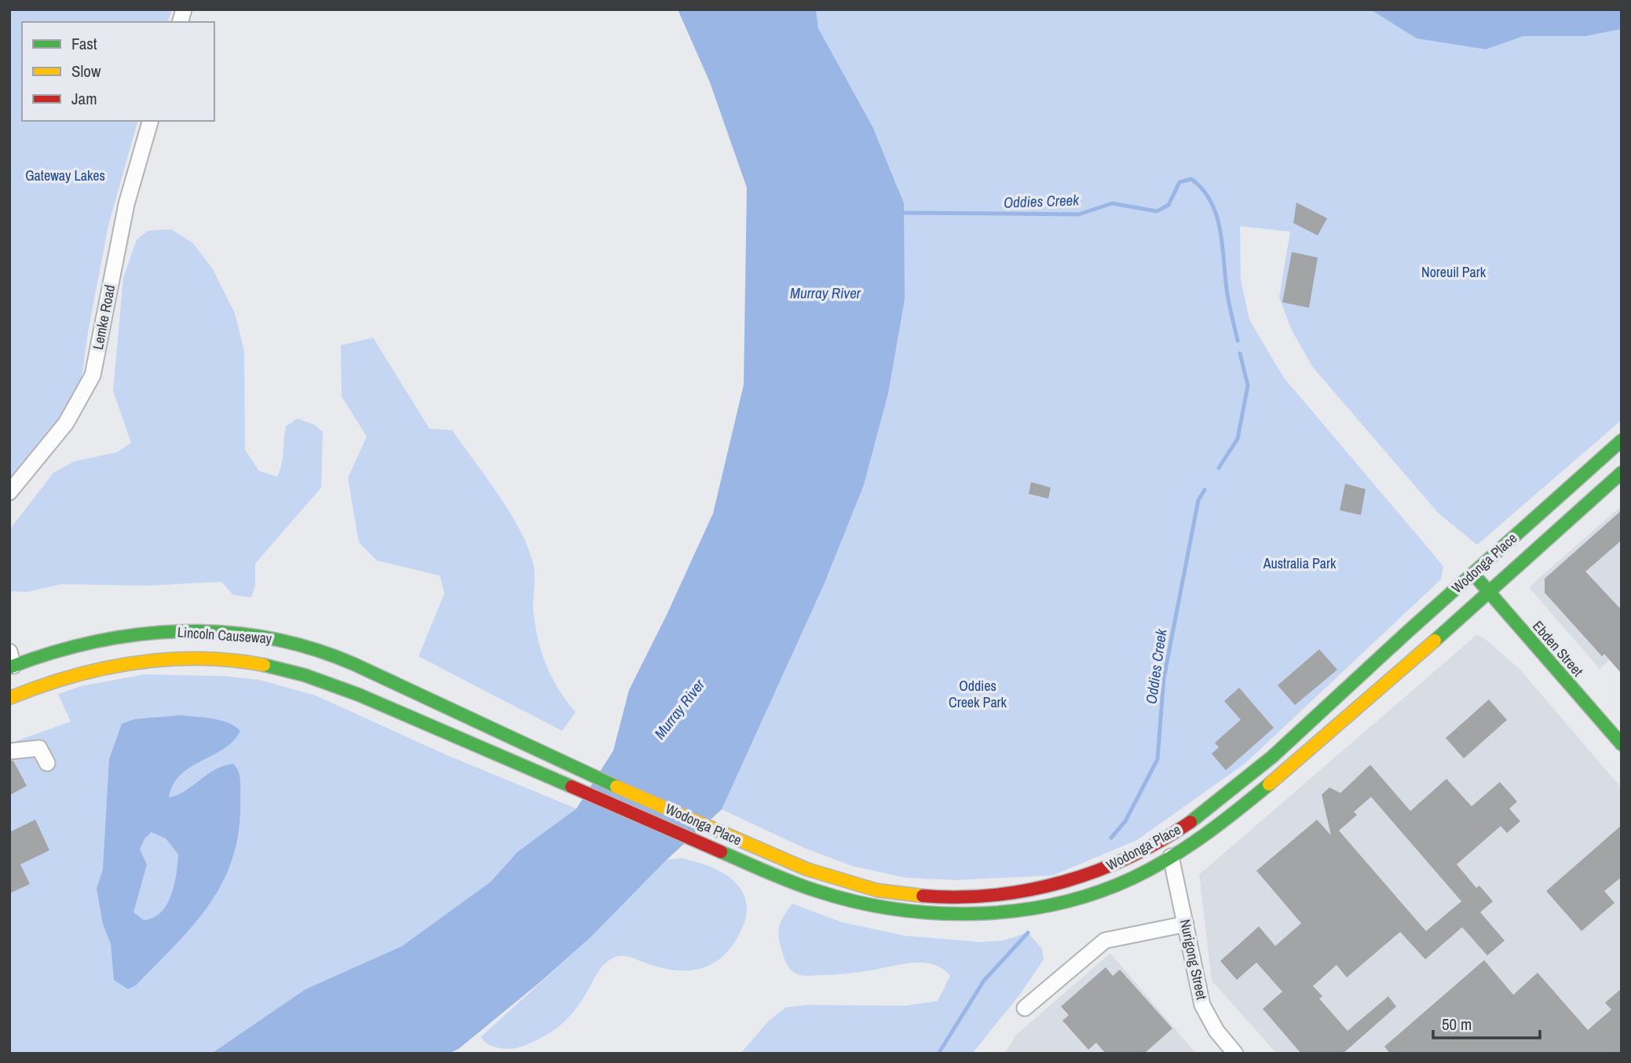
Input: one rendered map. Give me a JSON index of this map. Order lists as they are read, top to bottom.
{
  "streets": {
    "main road": ["Wodonga Place", "Lincoln Causeway", "Ebden Street"],
    "street": ["Lemke Road", "Nurigong Street"]
  },
  "crossings": [
    ["Wodonga Place", "Lincoln Causeway"],
    ["Wodonga Place", "Ebden Street"],
    ["Wodonga Place", "Nurigong Street"]
  ],
  "water": ["Oddies Creek", "Murray River"],
  "parks": [
    "Gateway Lakes",
    "Noreuil Park",
    "Australia Park",
    "Oddies Creek Park"
  ],
  "legend": ["Fast", "Slow", "Jam"],
  "scale_bar": "50 m"
}
